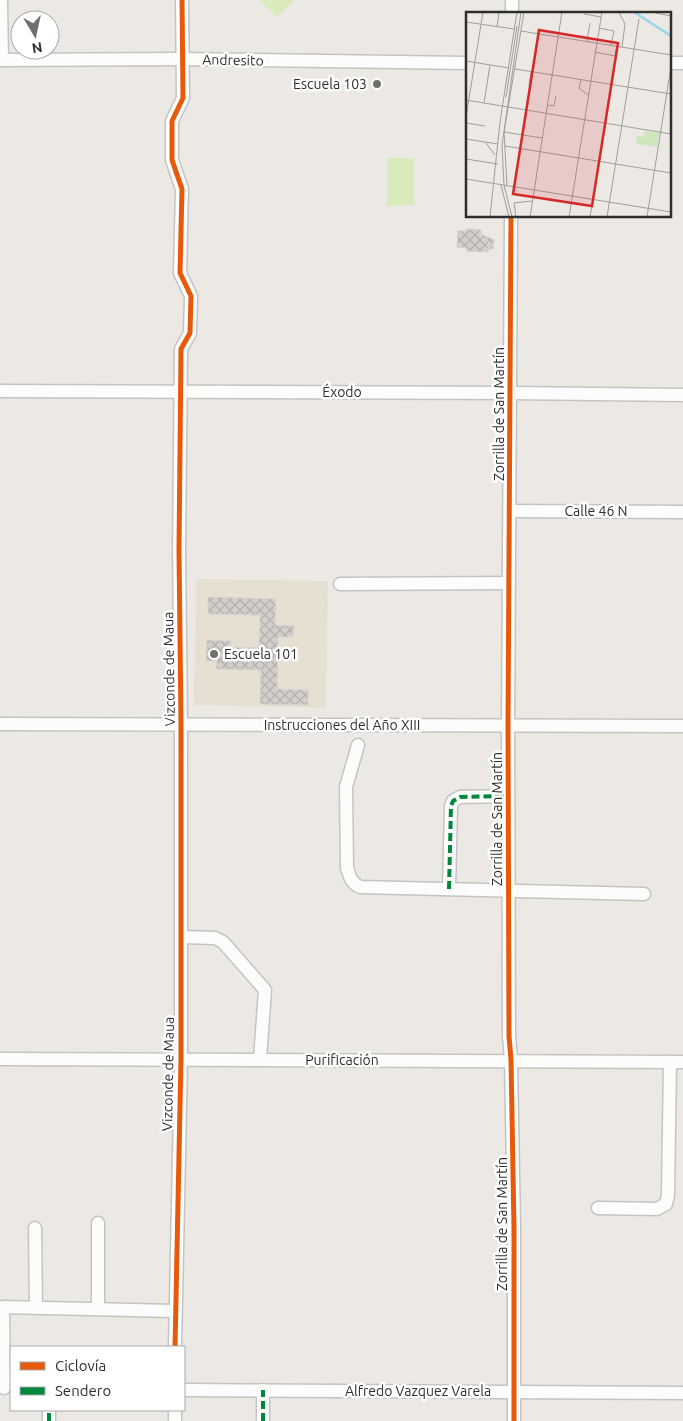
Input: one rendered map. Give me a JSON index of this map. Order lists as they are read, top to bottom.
{
  "streets": {
    "street": [
      "Andresito",
      "Éxodo",
      "Zorrilla de San Martín",
      "Calle 46 N",
      "Vizconde de Maua",
      "Instrucciones del Año XIII",
      "Purificación",
      "Alfredo Vazquez Varela"
    ]
  },
  "crossings": [
    ["Andresito", "Vizconde de Maua"],
    ["Éxodo", "Zorrilla de San Martín"],
    ["Éxodo", "Vizconde de Maua"],
    ["Zorrilla de San Martín", "Calle 46 N"],
    ["Zorrilla de San Martín", "Instrucciones del Año XIII"],
    ["Zorrilla de San Martín", "Purificación"],
    ["Zorrilla de San Martín", "Alfredo Vazquez Varela"],
    ["Vizconde de Maua", "Instrucciones del Año XIII"],
    ["Vizconde de Maua", "Purificación"]
  ],
  "places": ["Escuela 103", "Escuela 101"],
  "legend": ["Ciclovía", "Sendero"],
  "north": "bottom"
}
